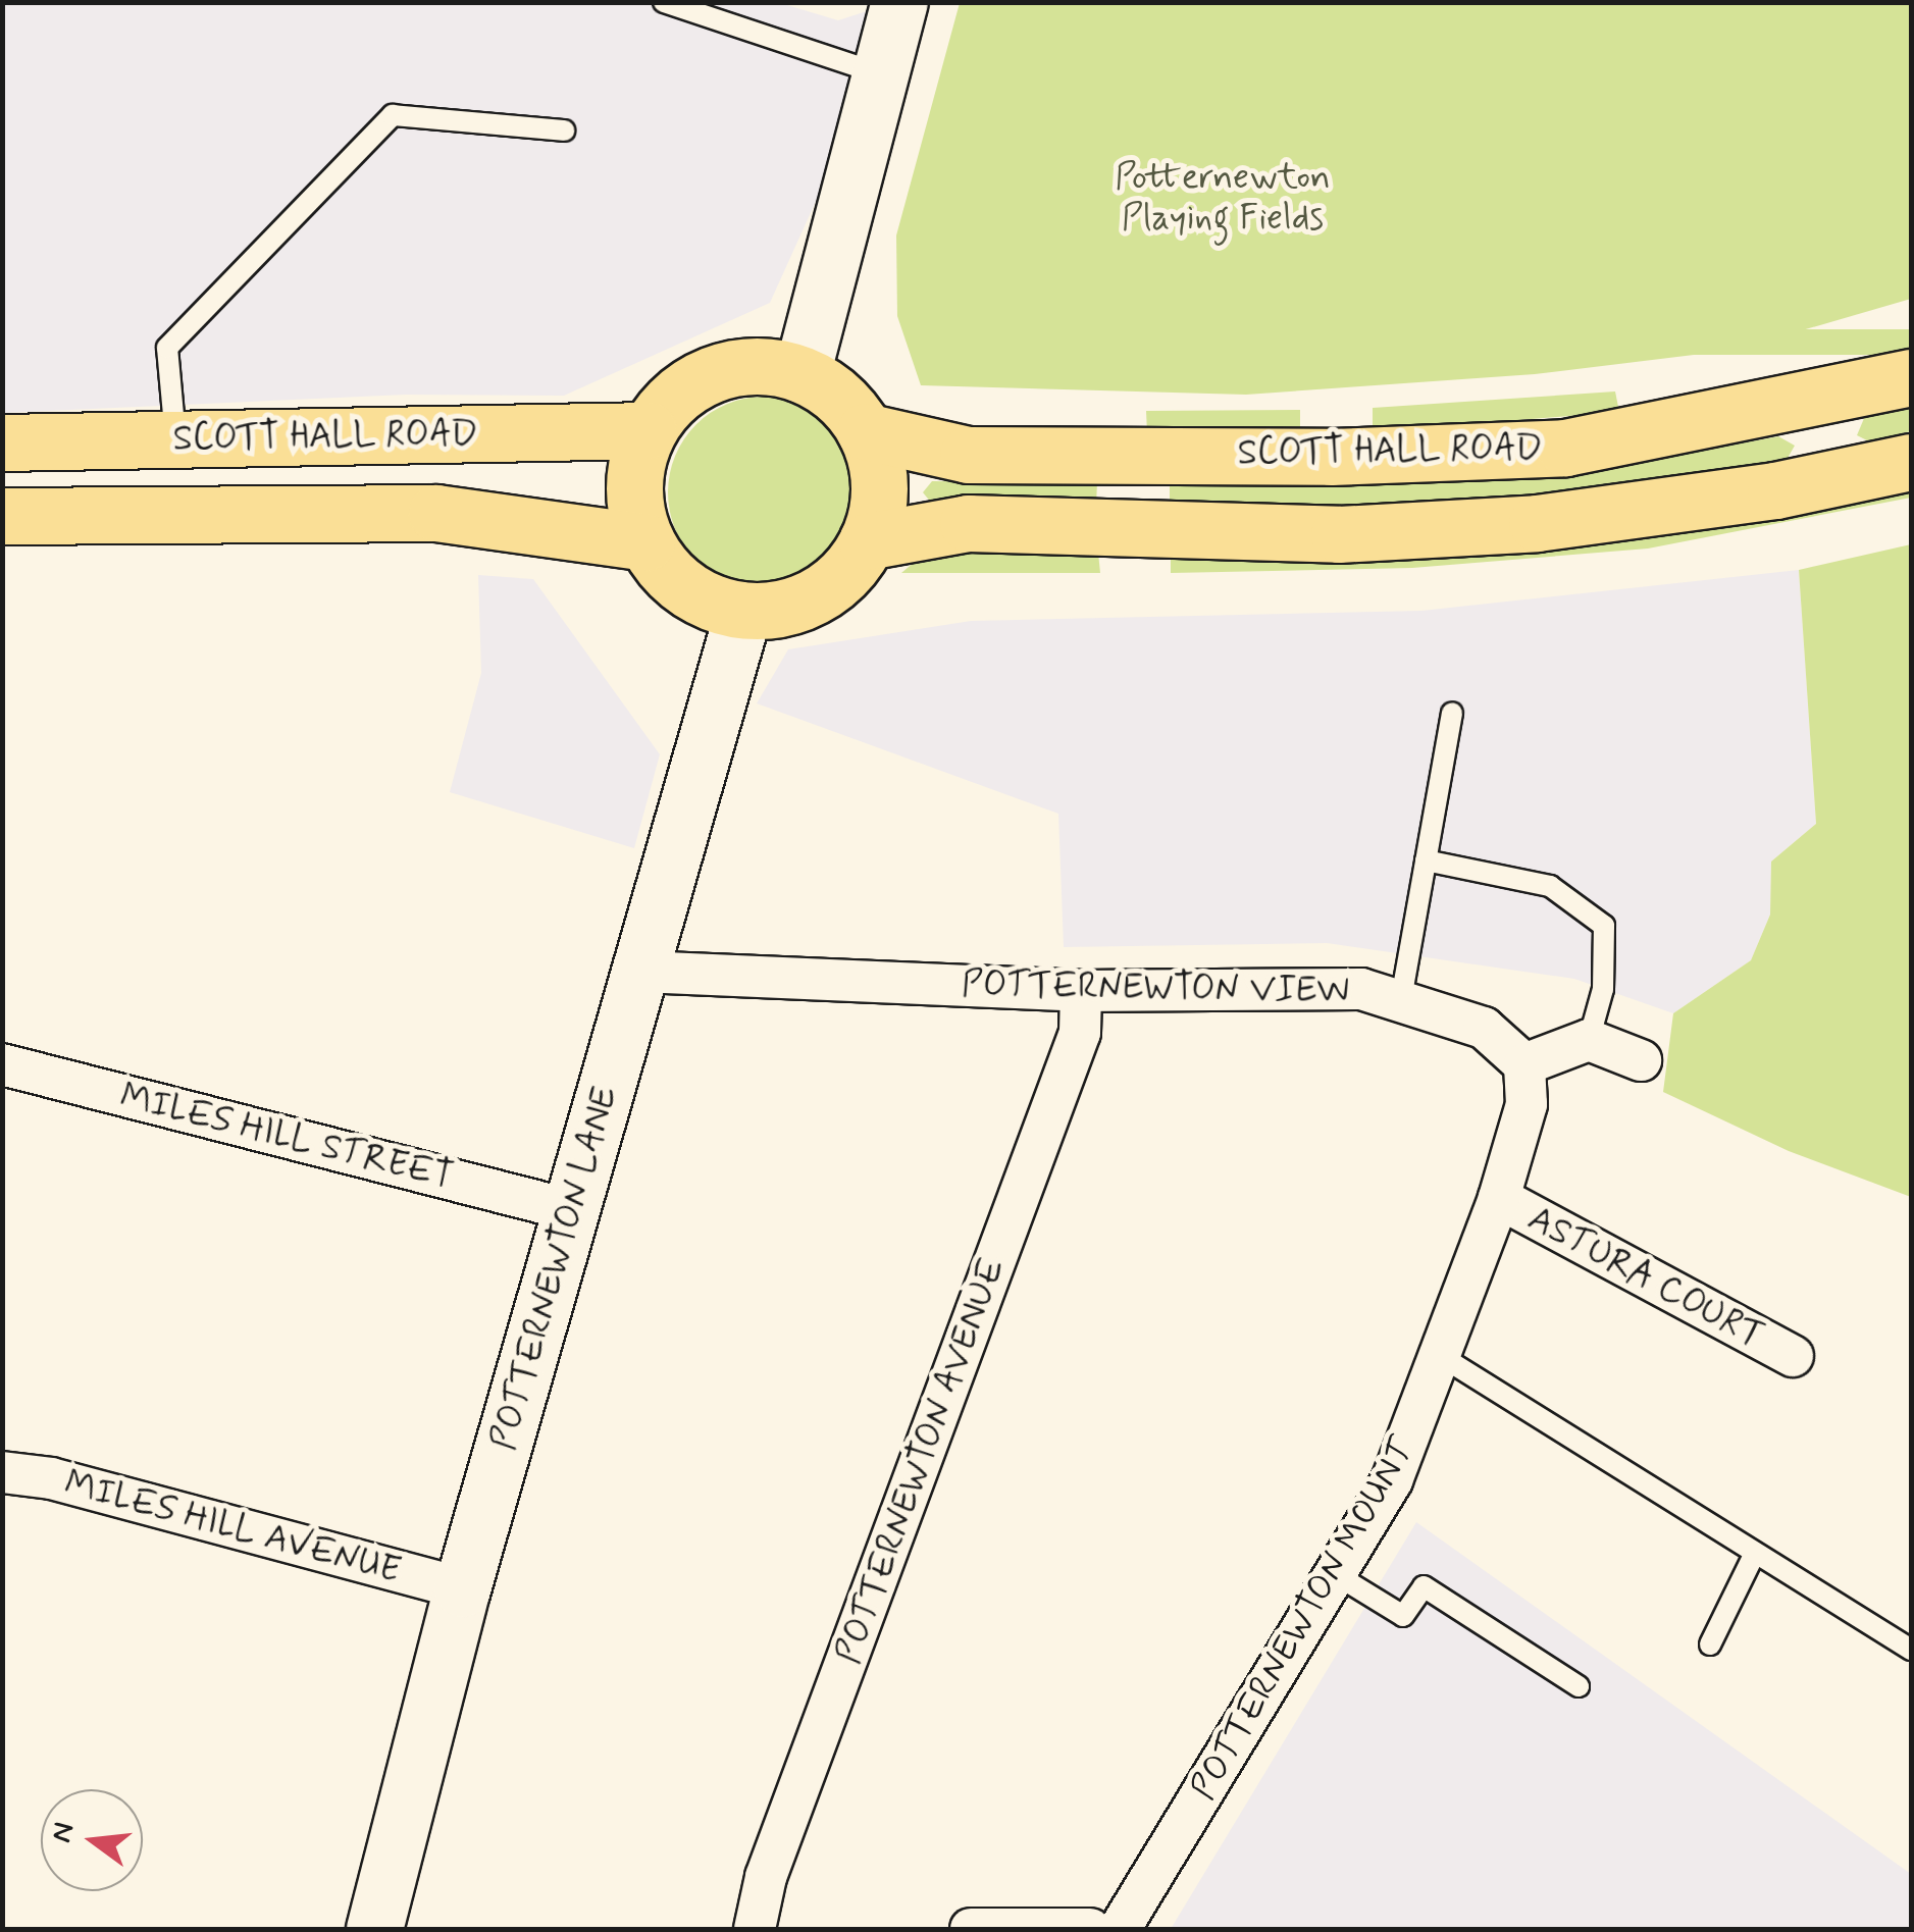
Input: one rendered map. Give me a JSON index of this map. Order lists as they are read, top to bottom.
{
  "streets": {
    "highway": ["SCOTT HALL ROAD"],
    "main road": ["POTTERNEWTON LANE"],
    "street": [
      "POTTERNEWTON VIEW",
      "MILES HILL STREET",
      "ASTURA COURT",
      "POTTERNEWTON AVENUE",
      "MILES HILL AVENUE",
      "POTTERNEWTON MOUNT"
    ]
  },
  "crossings": [
    ["SCOTT HALL ROAD", "POTTERNEWTON LANE"],
    ["POTTERNEWTON VIEW", "POTTERNEWTON LANE"],
    ["POTTERNEWTON VIEW", "POTTERNEWTON AVENUE"],
    ["POTTERNEWTON VIEW", "POTTERNEWTON MOUNT"],
    ["MILES HILL STREET", "POTTERNEWTON LANE"],
    ["POTTERNEWTON LANE", "MILES HILL AVENUE"],
    ["ASTURA COURT", "POTTERNEWTON MOUNT"]
  ],
  "parks": ["Potternewton Playing Fields"],
  "north": "left"
}
